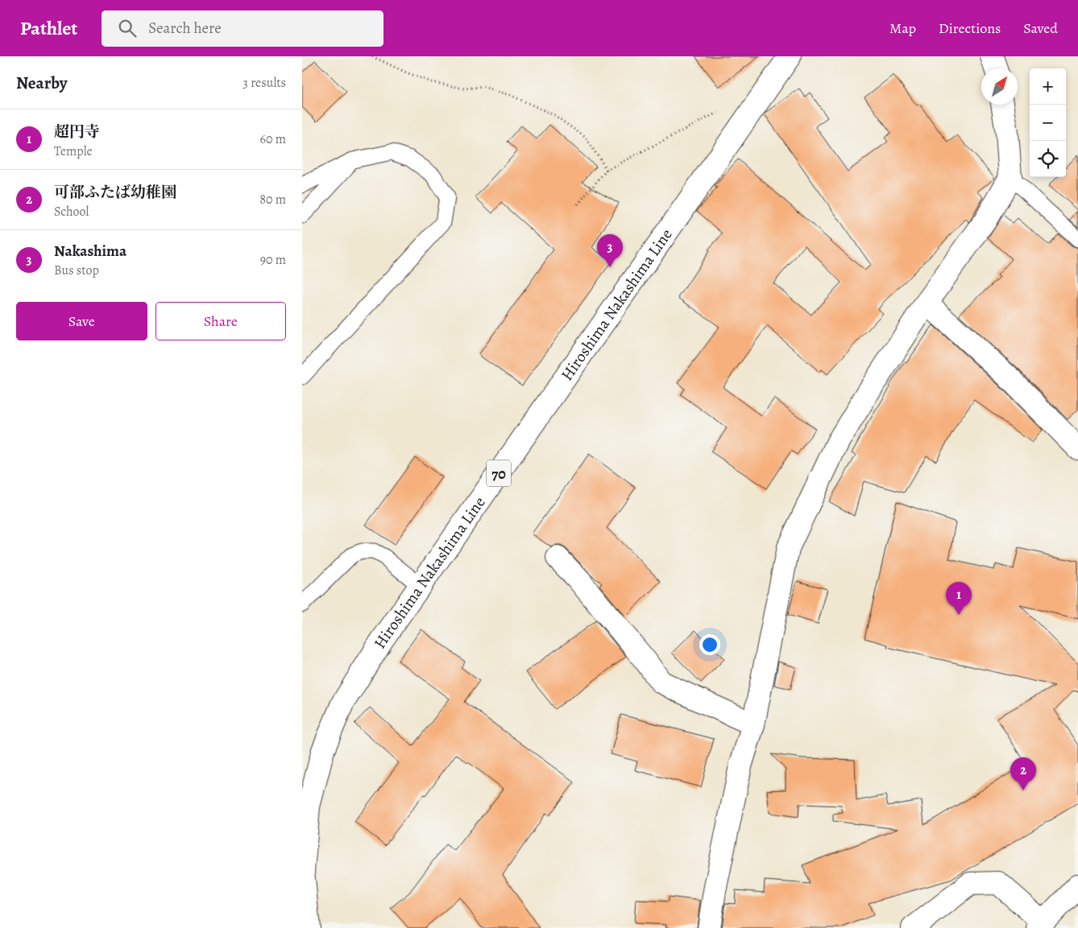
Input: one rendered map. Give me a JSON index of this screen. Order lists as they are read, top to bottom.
{
  "streets": {
    "street": ["Hiroshima Nakashima Line", "70"]
  },
  "north": "top right",
  "page": {
    "header": "Pathlet",
    "search": "Search here",
    "nav": ["Map", "Directions", "Saved"],
    "heading": ["Nearby", "3 results"],
    "map_buttons": ["+", "−"],
    "list": [
      {
        "mark": "1",
        "name": "超円寺",
        "note": "Temple",
        "value": "60 m"
      },
      {
        "mark": "2",
        "name": "可部ふたば幼稚園",
        "note": "School",
        "value": "80 m"
      },
      {
        "mark": "3",
        "name": "Nakashima",
        "note": "Bus stop",
        "value": "90 m"
      }
    ],
    "pins": ["3", "1", "2"],
    "buttons": ["Save", "Share"]
  }
}
